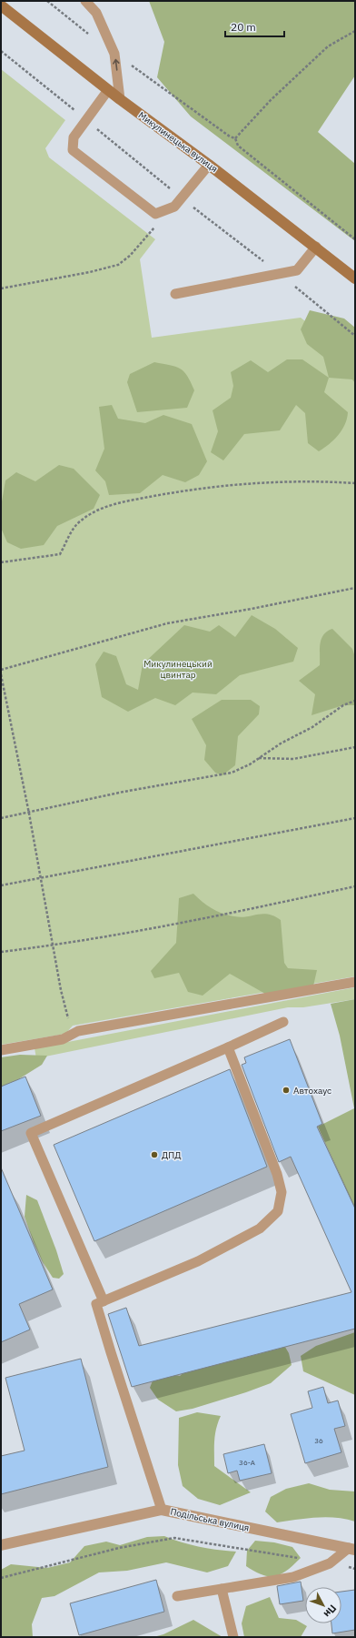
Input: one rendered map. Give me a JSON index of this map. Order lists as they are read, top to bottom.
{
  "streets": {
    "main road": ["Микулинецька вулиця"],
    "street": ["Подільська вулиця"]
  },
  "parks": ["Микулинецький цвинтар"],
  "places": ["Автохаус", "ДПД"],
  "house_numbers": ["36", "36-А"],
  "scale_bar": "20 m",
  "north": "bottom right"
}
